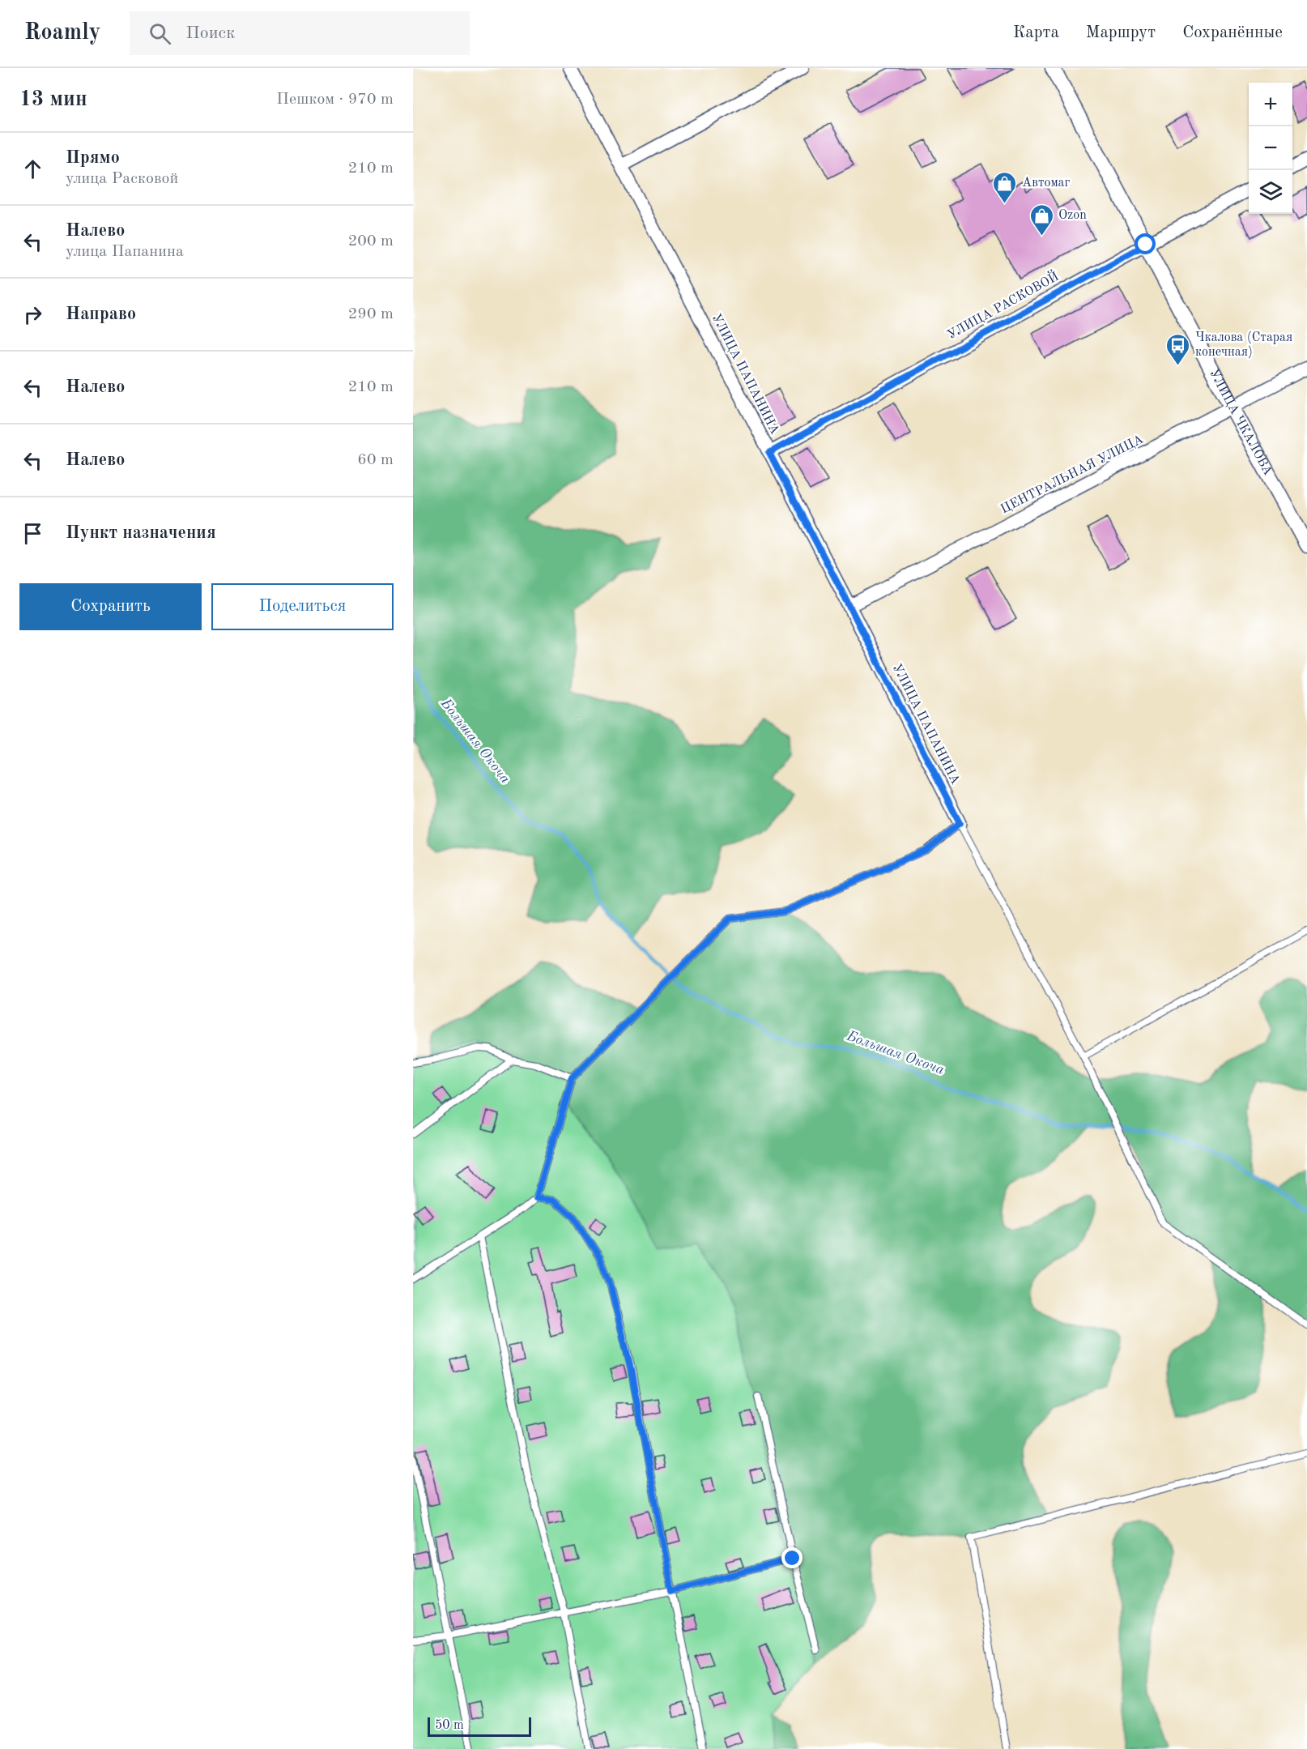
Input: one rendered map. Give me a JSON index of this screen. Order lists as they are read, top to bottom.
{
  "streets": {
    "street": [
      "УЛИЦА РАСКОВОЙ",
      "УЛИЦА ПАПАНИНА",
      "УЛИЦА ЧКАЛОВА",
      "ЦЕНТРАЛЬНАЯ УЛИЦА"
    ]
  },
  "crossings": [
    ["УЛИЦА РАСКОВОЙ", "УЛИЦА ПАПАНИНА"],
    ["УЛИЦА РАСКОВОЙ", "УЛИЦА ЧКАЛОВА"],
    ["УЛИЦА ПАПАНИНА", "ЦЕНТРАЛЬНАЯ УЛИЦА"],
    ["УЛИЦА ЧКАЛОВА", "ЦЕНТРАЛЬНАЯ УЛИЦА"]
  ],
  "water": ["Большая Окоча"],
  "places": {
    "shop": ["Автомаг", "Ozon"],
    "bus stop": ["Чкалова (Старая конечная)"]
  },
  "scale_bar": "50 m",
  "page": {
    "header": "Roamly",
    "search": "Поиск",
    "nav": ["Карта", "Маршрут", "Сохранённые"],
    "heading": ["13 мин", "Пешком · 970 m"],
    "map_buttons": ["+", "−"],
    "list": [
      ["Прямо", "улица Расковой", "210 m"],
      ["Налево", "улица Папанина", "200 m"],
      ["Направо", "290 m"],
      ["Налево", "210 m"],
      ["Налево", "60 m"],
      "Пункт назначения"
    ],
    "buttons": ["Сохранить", "Поделиться"],
    "scale": "50 m"
  }
}
